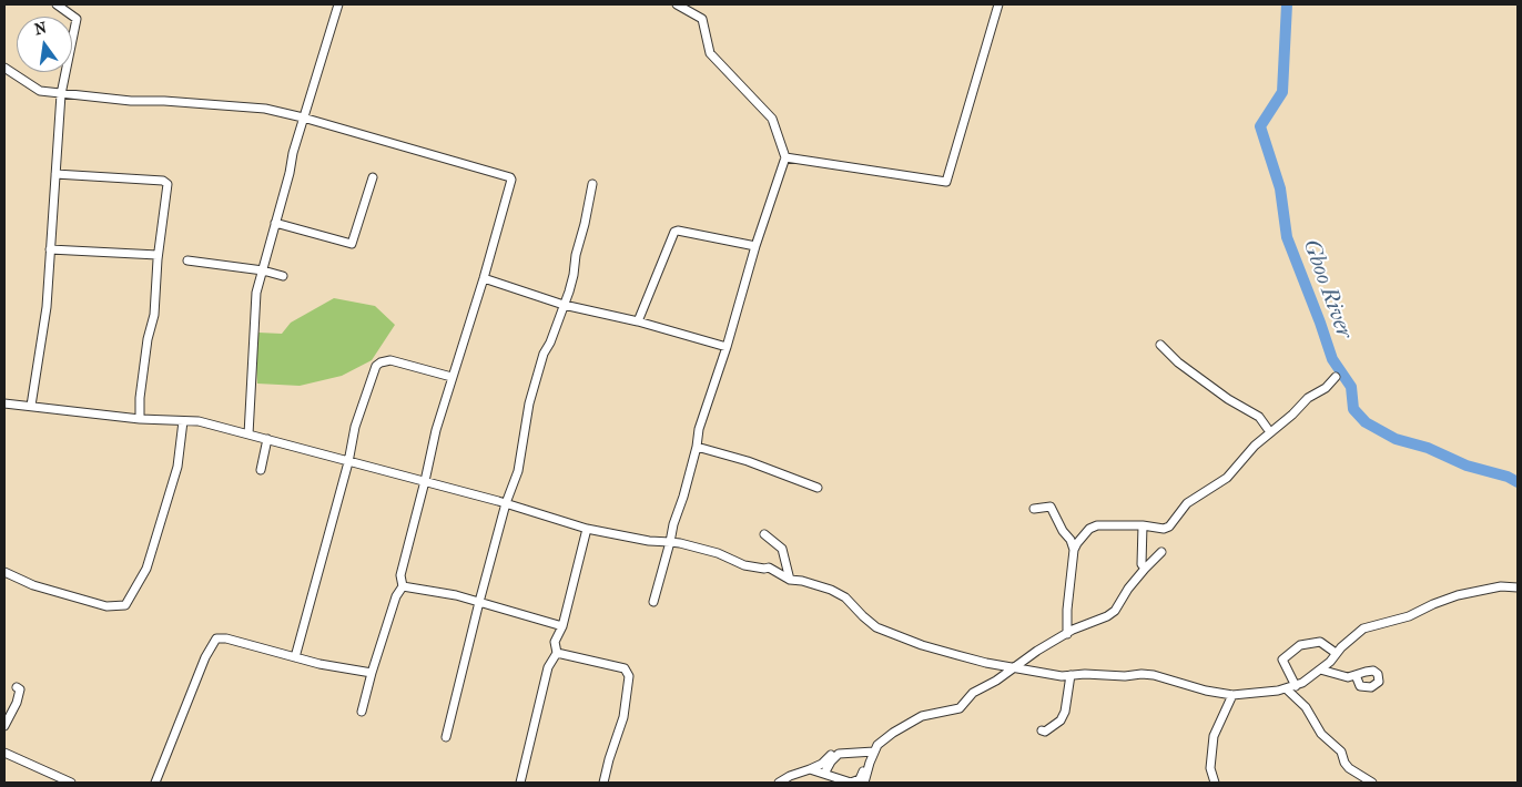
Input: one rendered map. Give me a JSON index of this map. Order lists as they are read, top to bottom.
{
  "water": ["Gboo River"],
  "north": "top"
}
